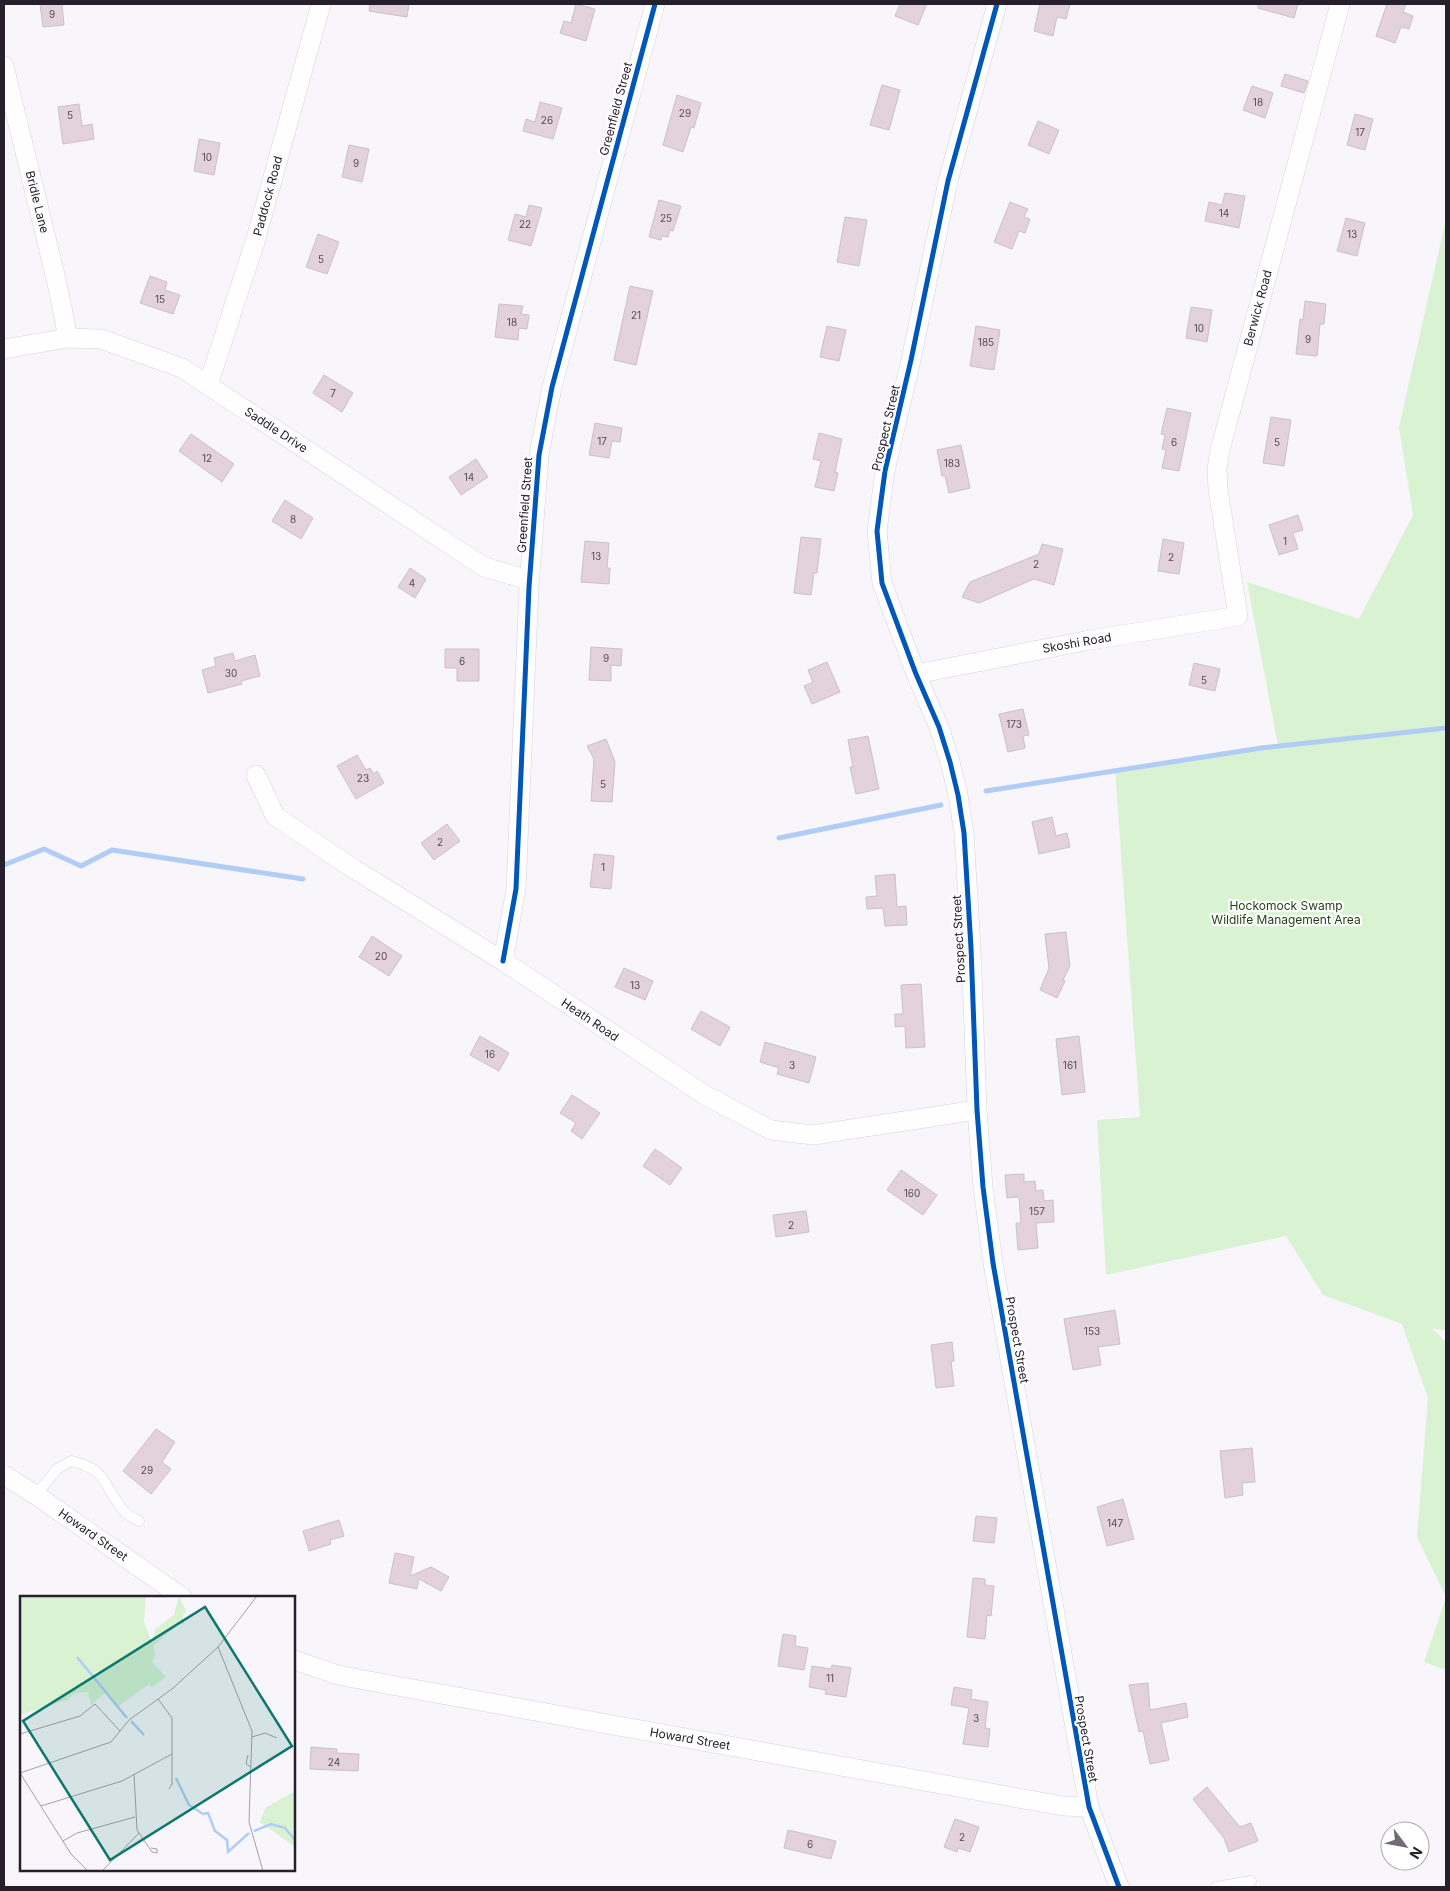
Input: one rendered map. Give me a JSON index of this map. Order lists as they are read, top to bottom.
{
  "streets": {
    "street": [
      "Greenfield Street",
      "Paddock Road",
      "Bridle Lane",
      "Berwick Road",
      "Prospect Street",
      "Saddle Drive",
      "Skoshi Road",
      "Heath Road",
      "Howard Street"
    ]
  },
  "crossings": [
    ["Greenfield Street", "Saddle Drive"],
    ["Greenfield Street", "Heath Road"],
    ["Paddock Road", "Saddle Drive"],
    ["Bridle Lane", "Saddle Drive"],
    ["Berwick Road", "Skoshi Road"],
    ["Prospect Street", "Skoshi Road"],
    ["Prospect Street", "Heath Road"],
    ["Prospect Street", "Howard Street"]
  ],
  "parks": ["Hockomock Swamp Wildlife Management Area"],
  "house_numbers": [
    "9",
    "18",
    "29",
    "5",
    "26",
    "17",
    "10",
    "9",
    "14",
    "25",
    "22",
    "13",
    "5",
    "15",
    "21",
    "18",
    "10",
    "9",
    "185",
    "7",
    "17",
    "6",
    "5",
    "12",
    "183",
    "14",
    "8",
    "1",
    "13",
    "2",
    "2",
    "4",
    "9",
    "6",
    "30",
    "5",
    "173",
    "23",
    "5",
    "2",
    "1",
    "20",
    "13",
    "16",
    "3",
    "161",
    "160",
    "157",
    "2",
    "153",
    "29",
    "147",
    "11",
    "3",
    "24",
    "2",
    "6"
  ],
  "north": "bottom right"
}
